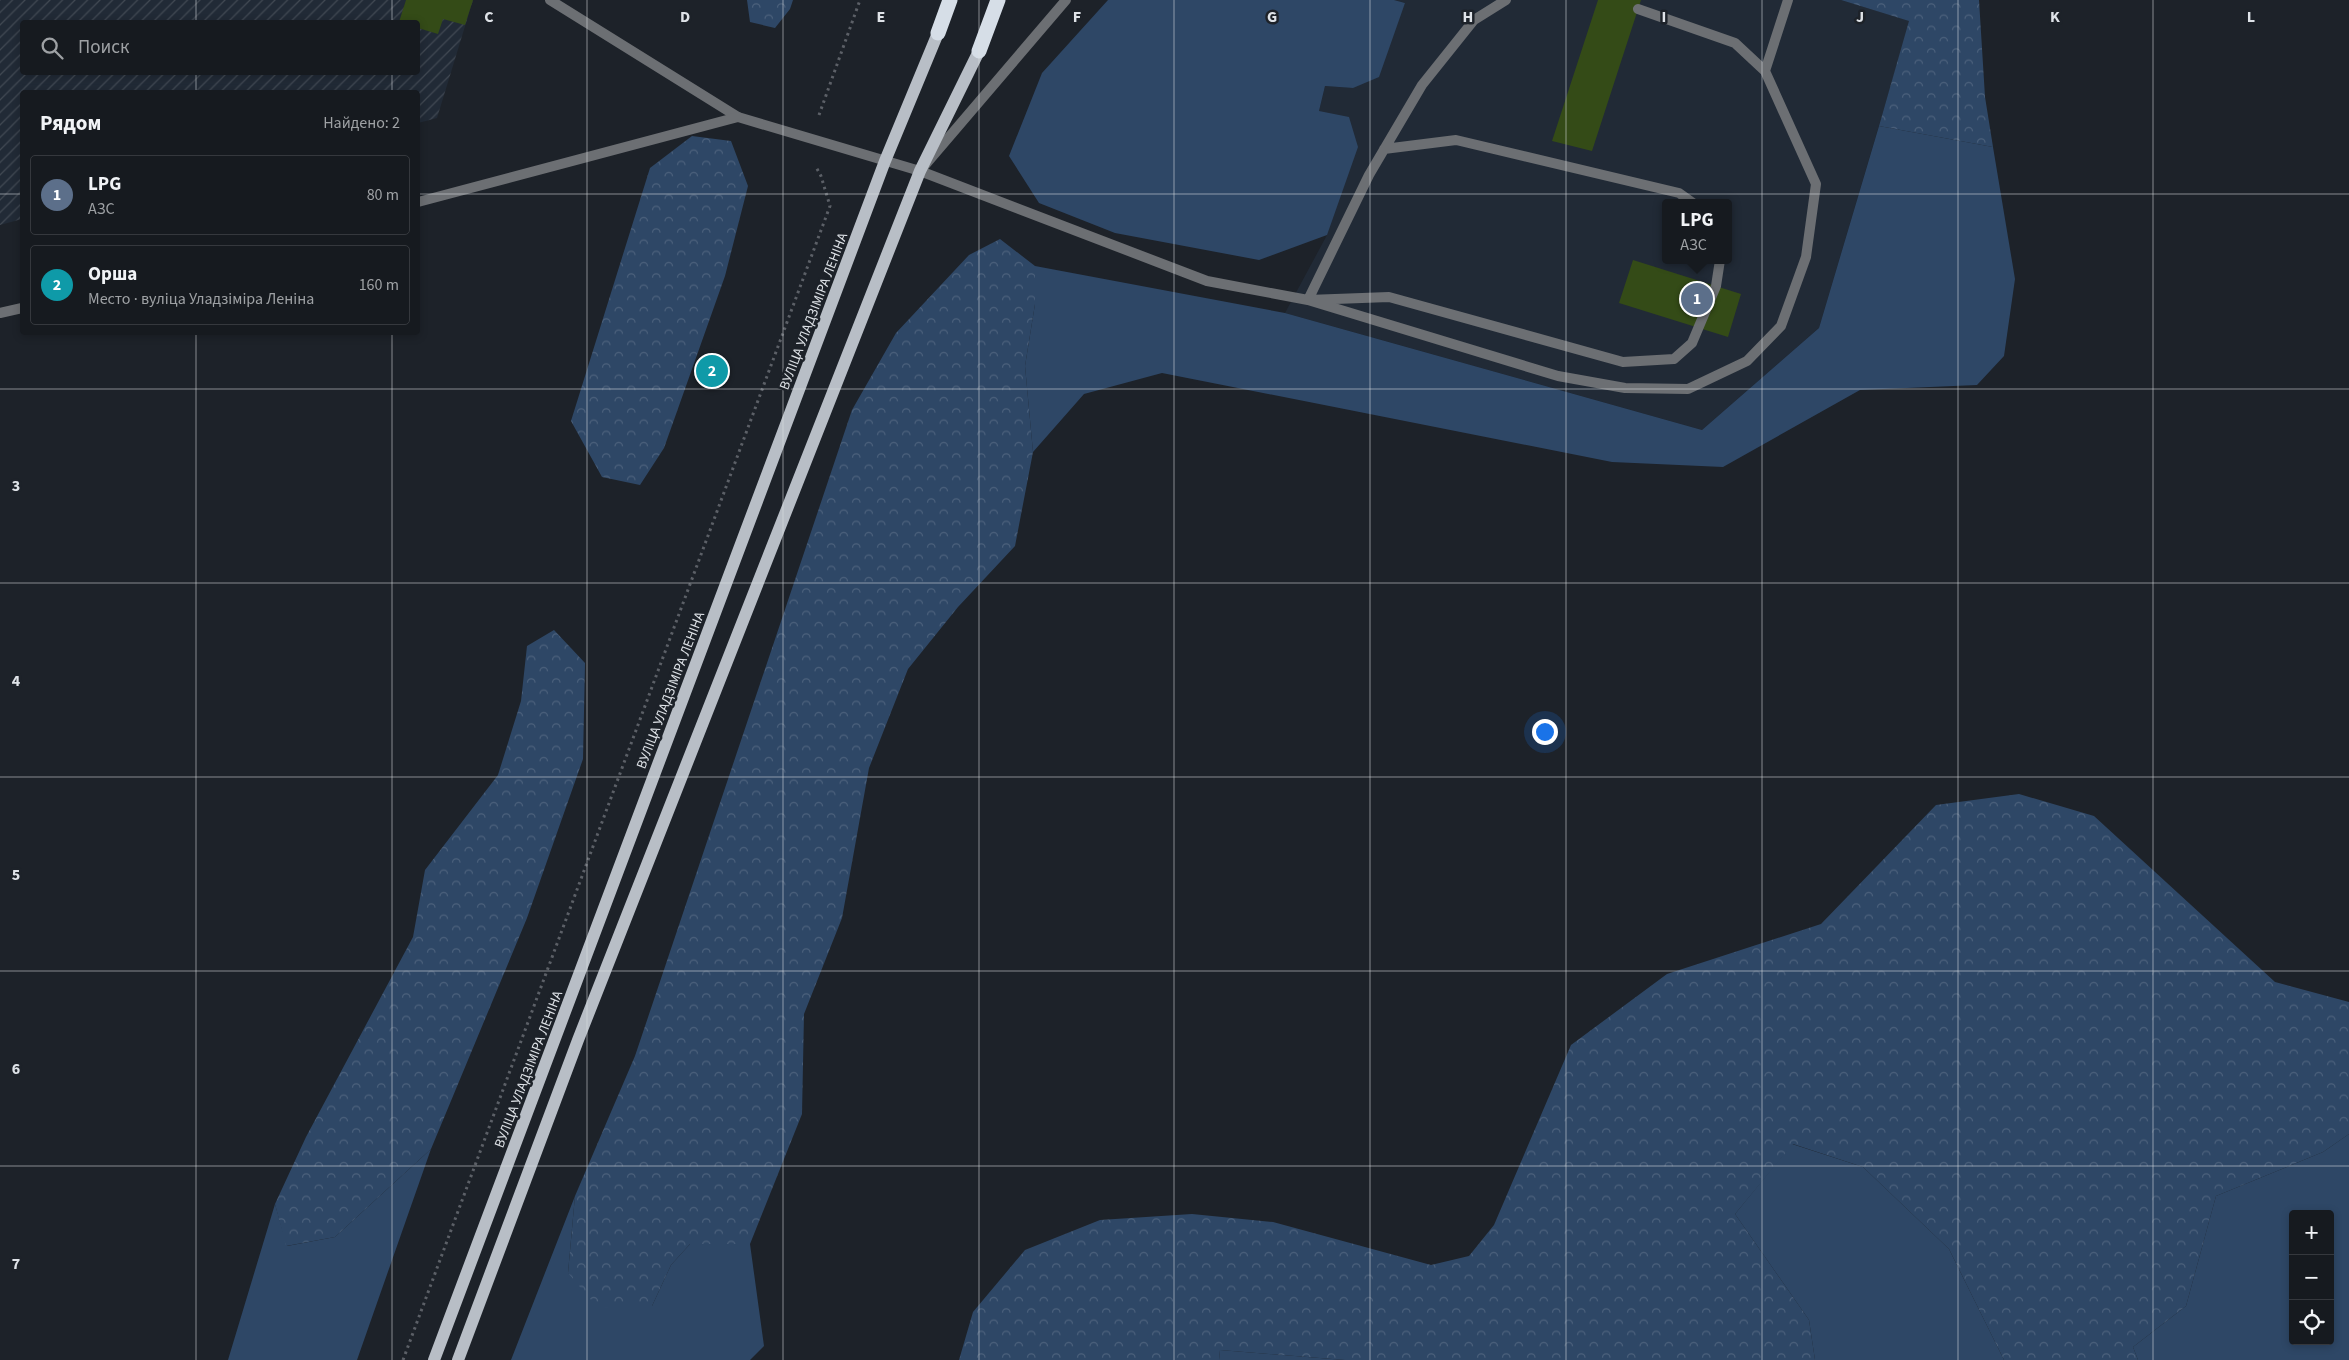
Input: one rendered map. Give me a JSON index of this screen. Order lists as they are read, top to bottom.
{
  "streets": {
    "main road": ["ВУЛІЦА УЛАДЗІМІРА ЛЕНІНА"]
  },
  "page": {
    "search": "Поиск",
    "heading": ["Рядом", "Найдено: 2"],
    "list": [
      {
        "mark": "1",
        "name": "LPG",
        "note": "АЗС",
        "value": "80 m"
      },
      {
        "mark": "2",
        "name": "Орша",
        "note": "Место · вуліца Уладзіміра Леніна",
        "value": "160 m"
      }
    ],
    "popup": ["LPG", "АЗС"],
    "pins": ["1", "2"],
    "map_buttons": ["+", "−"]
  },
  "grid": {
    "columns": [
      "C",
      "D",
      "E",
      "F",
      "G",
      "H",
      "I",
      "J",
      "K",
      "L"
    ],
    "rows": [
      "3",
      "4",
      "5",
      "6",
      "7"
    ]
  }
}
